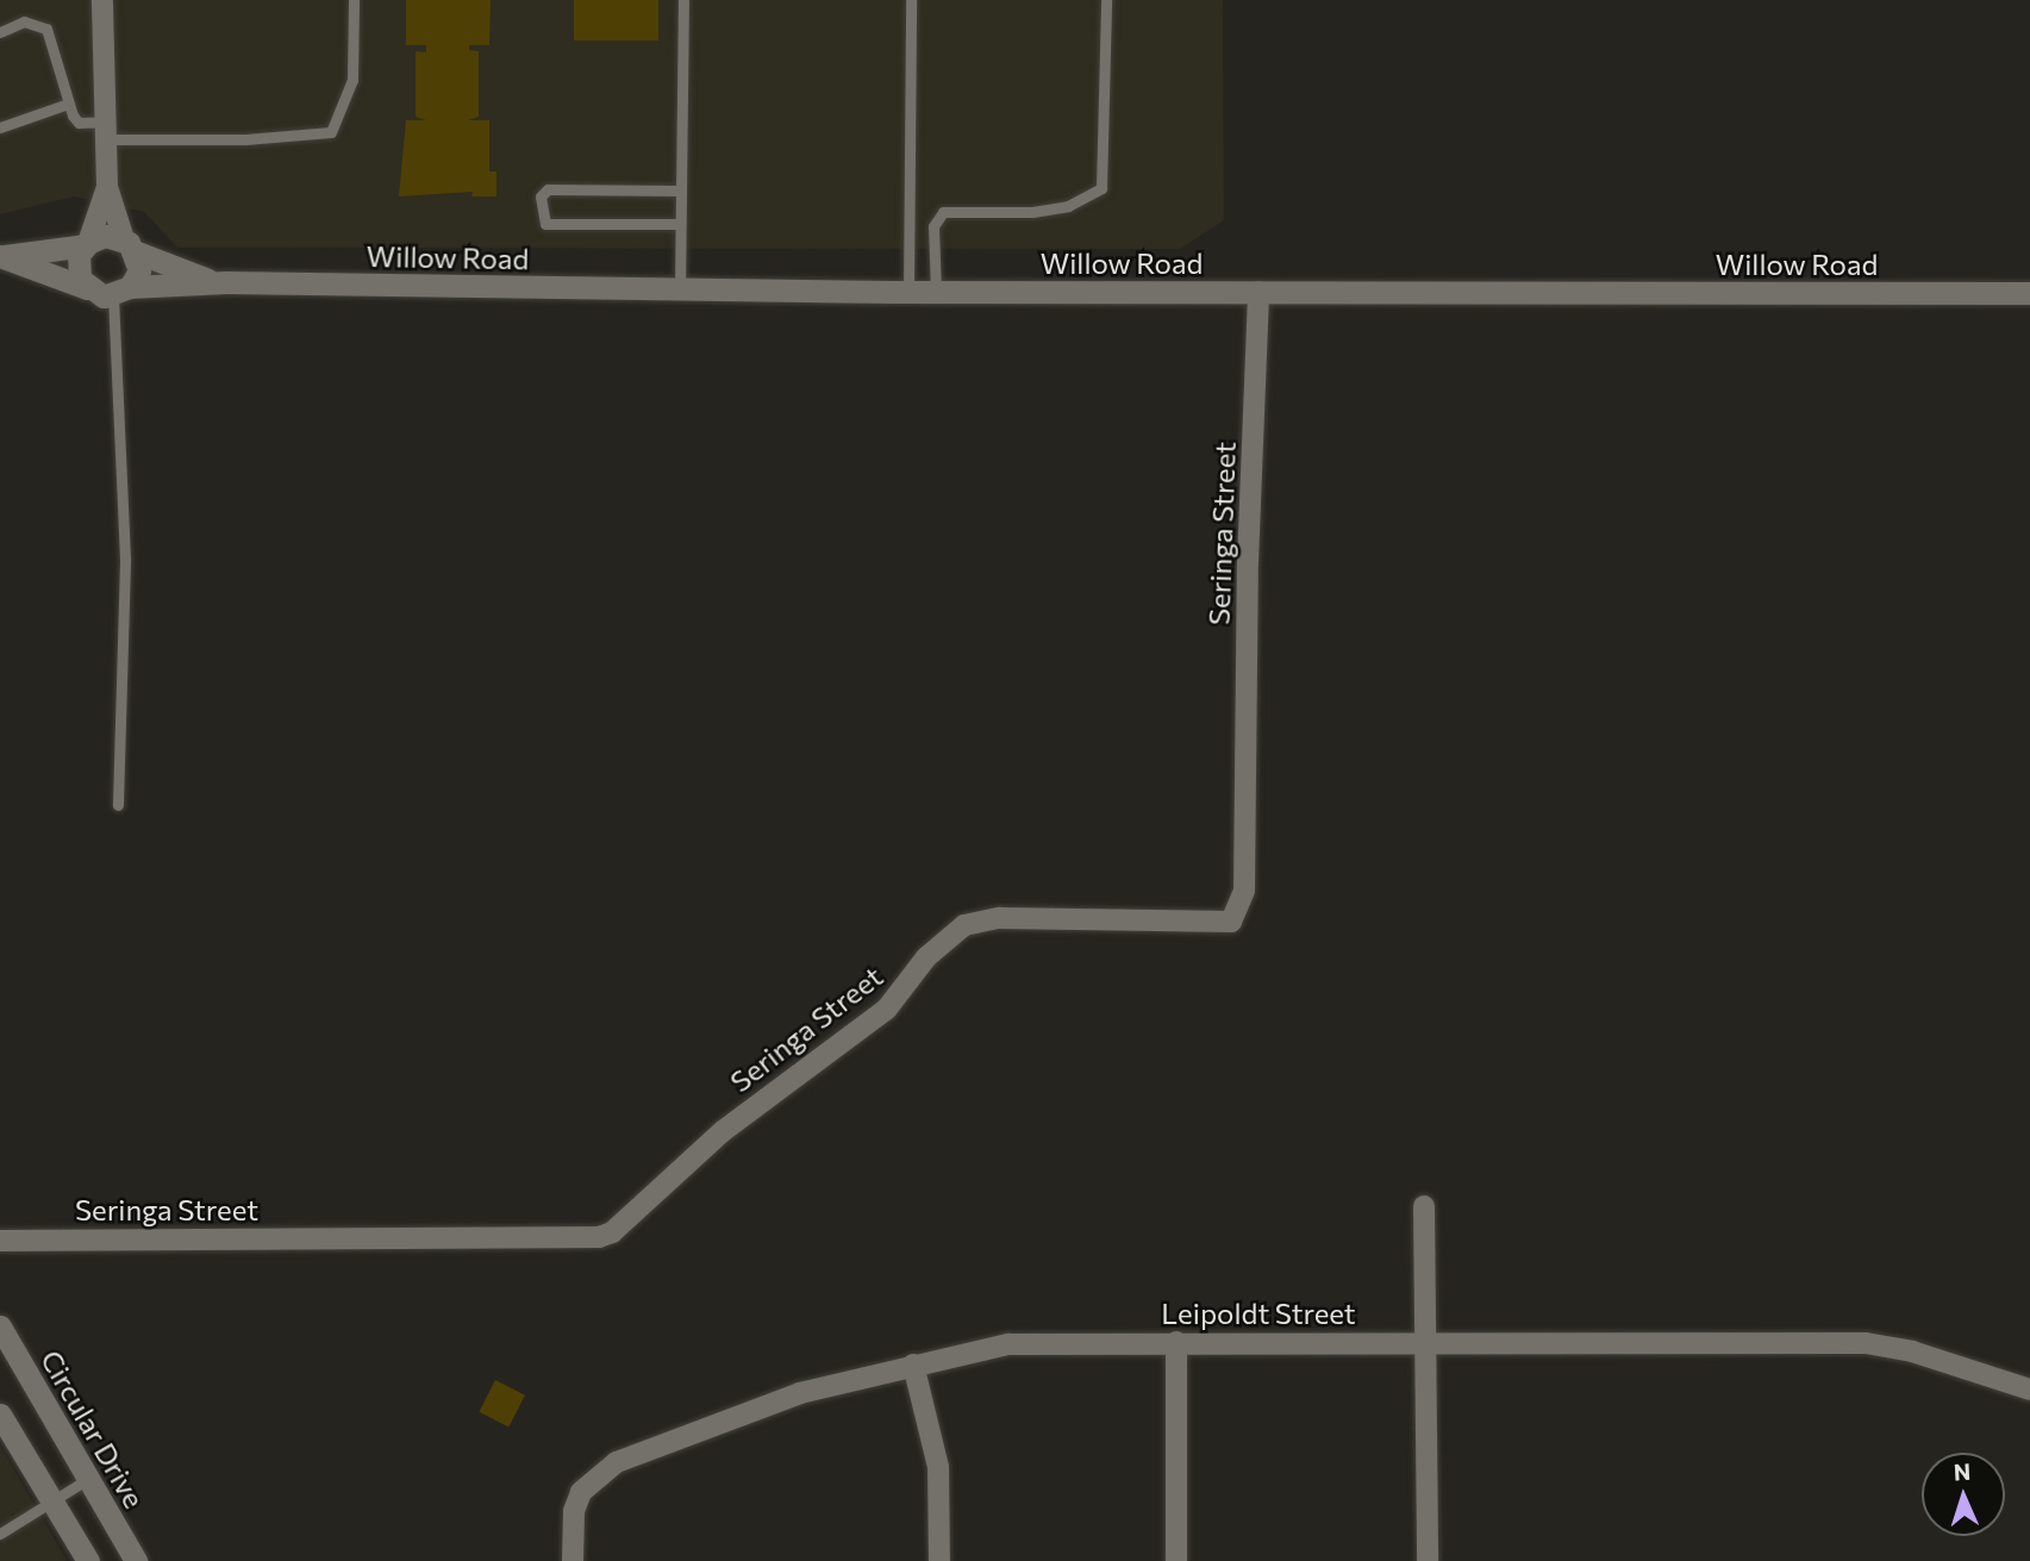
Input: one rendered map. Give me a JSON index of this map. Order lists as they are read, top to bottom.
{
  "streets": {
    "street": [
      "Willow Road",
      "Seringa Street",
      "Leipoldt Street",
      "Circular Drive"
    ]
  },
  "crossings": [
    ["Willow Road", "Seringa Street"]
  ],
  "north": "top"
}
